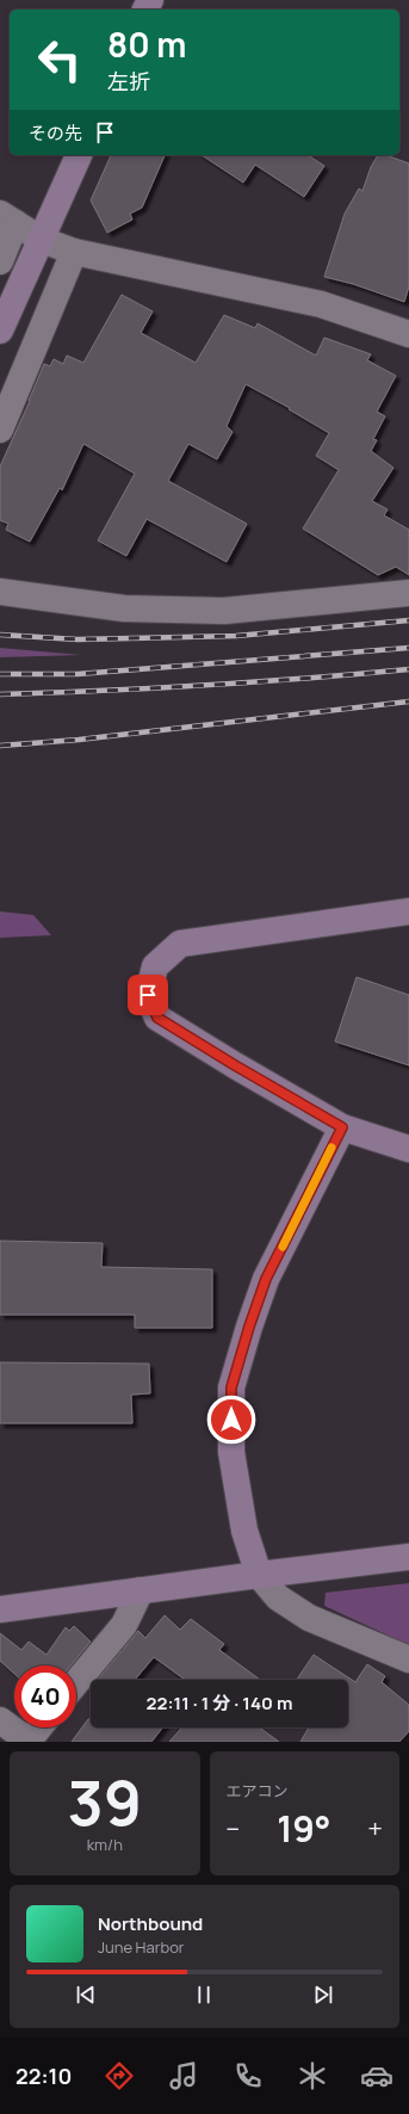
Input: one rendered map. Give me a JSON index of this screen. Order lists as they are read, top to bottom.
{
  "page": {
    "turn": ["80 m", "左折"],
    "then": "その先",
    "limit": "40",
    "trip": "22:11 · 1 分 · 140 m",
    "tile": [
      ["39", "km/h"],
      "エアコン"
    ],
    "heat": ["−", "19°", "+"],
    "song": ["Northbound", "June Harbor"],
    "tabs": "22:10"
  }
}
